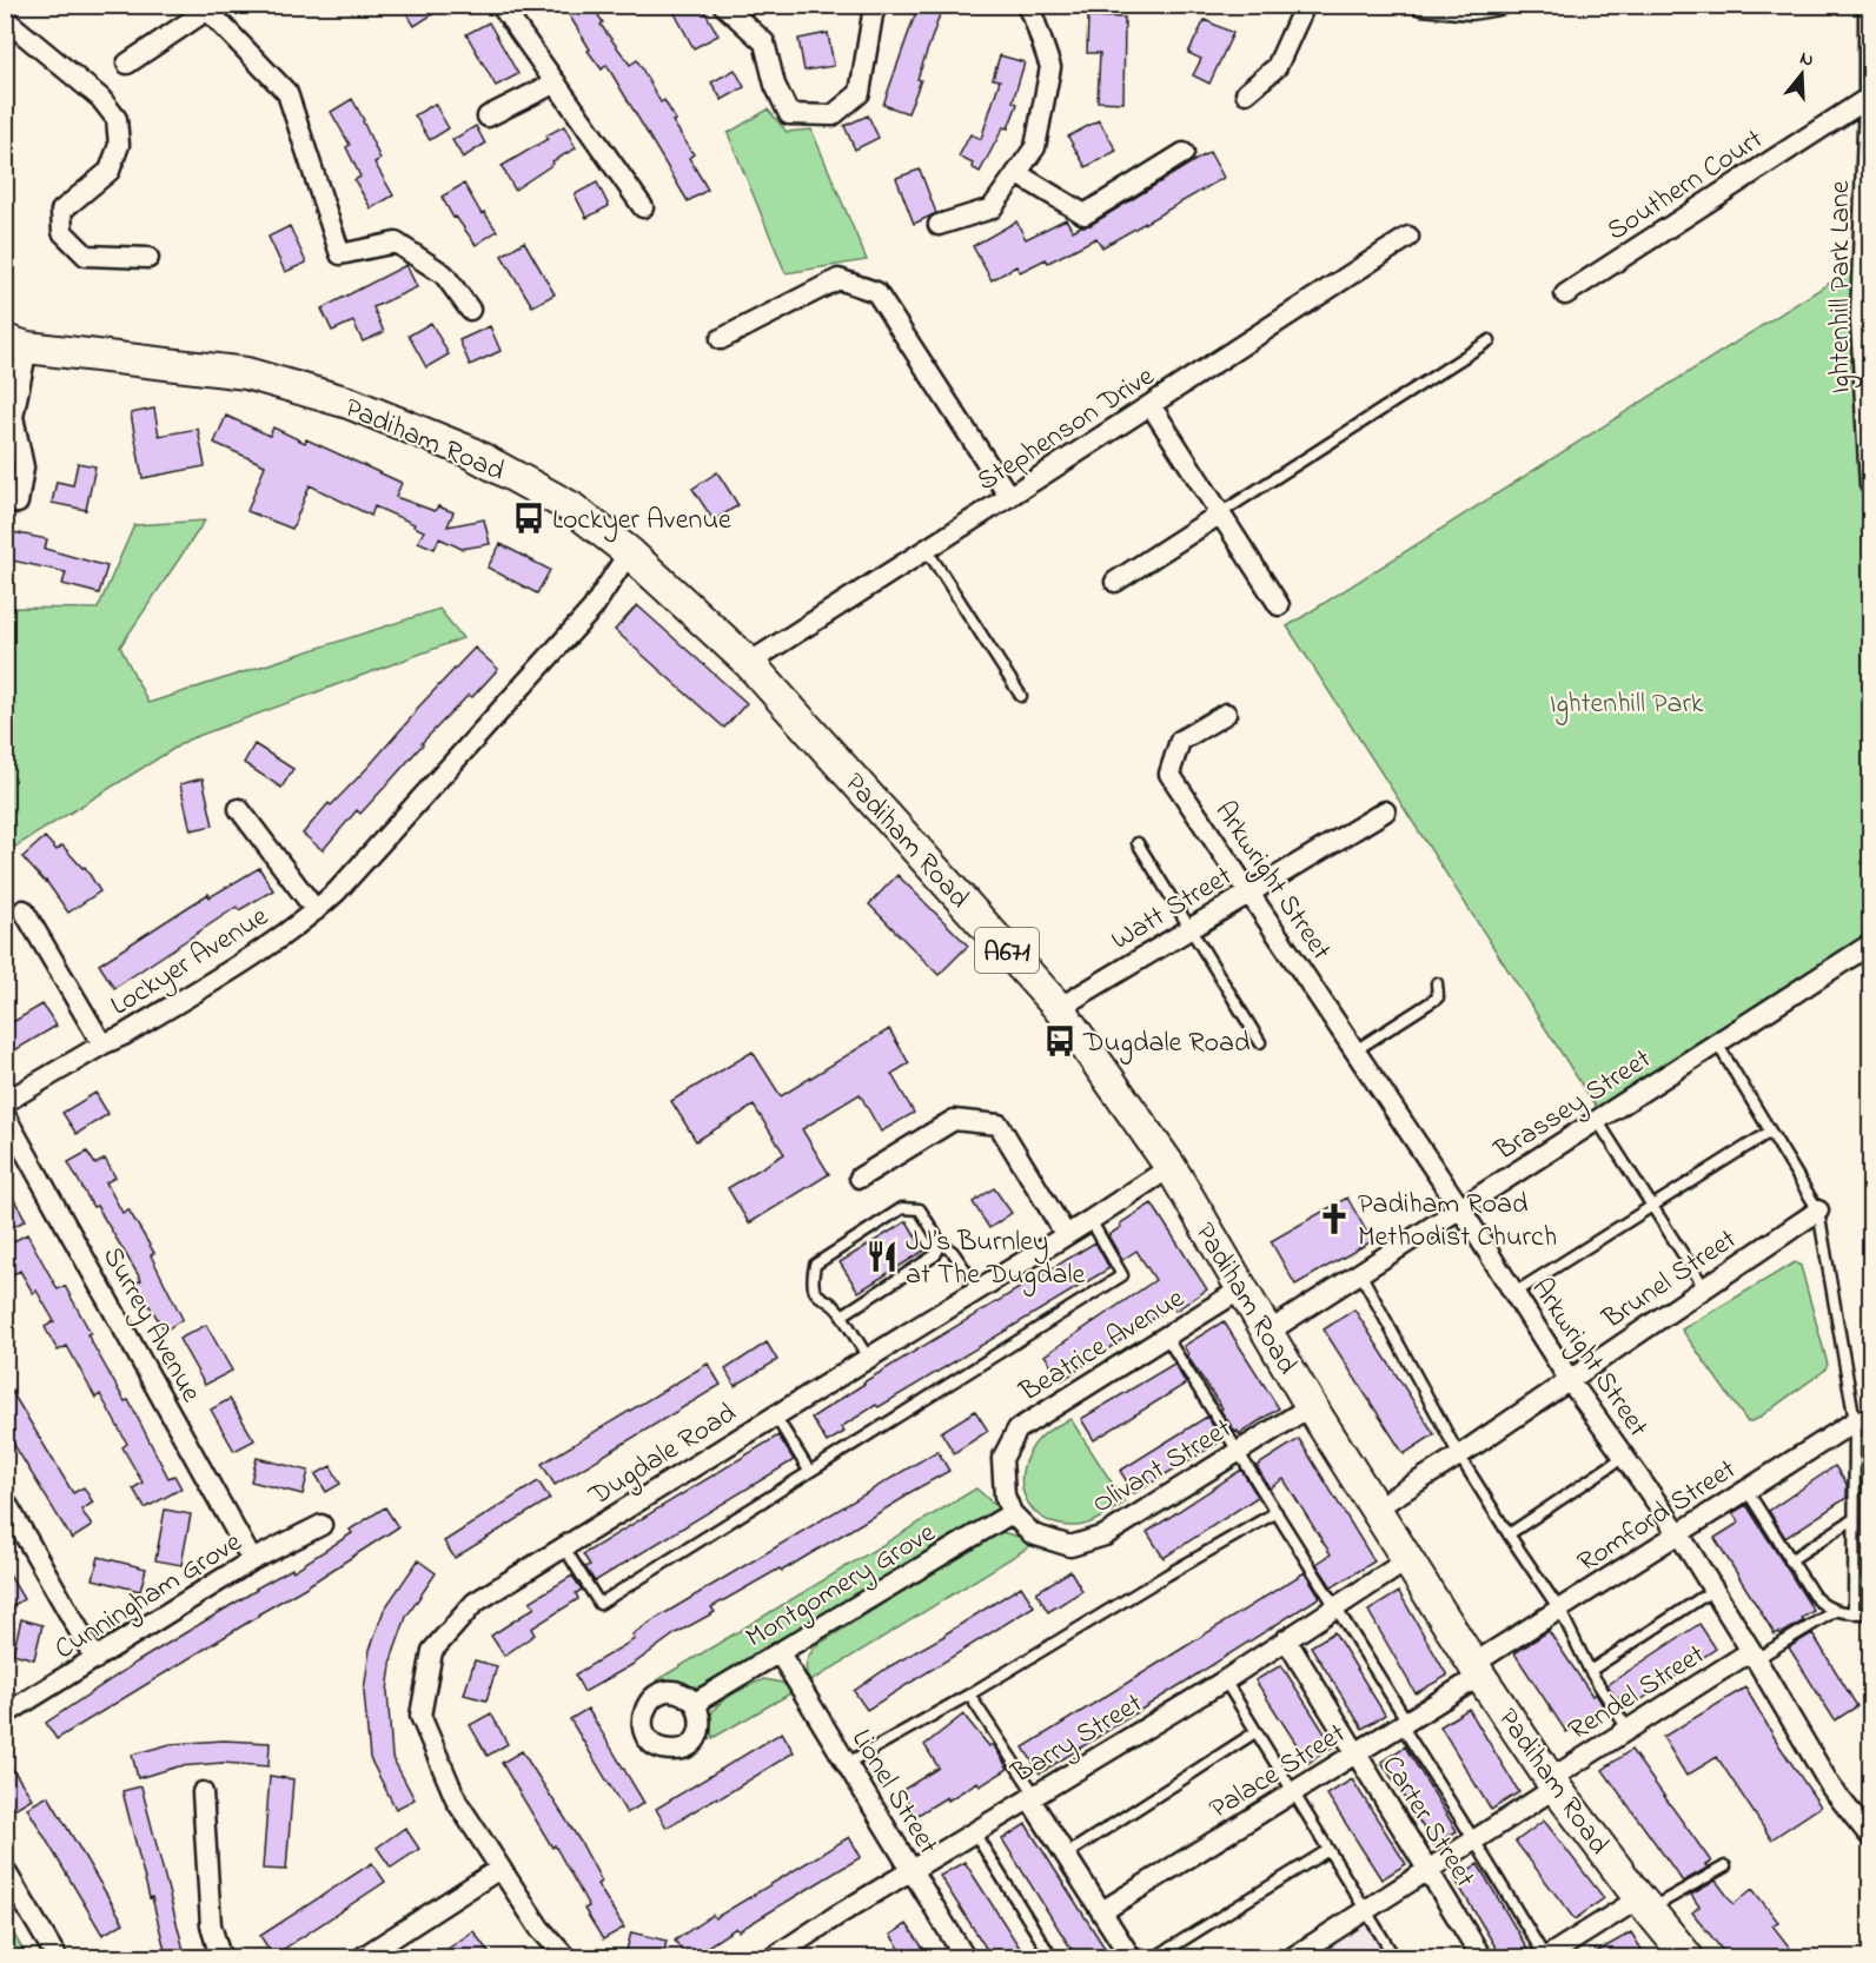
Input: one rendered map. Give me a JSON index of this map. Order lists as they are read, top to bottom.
{
  "streets": {
    "main road": ["Padiham Road", "A671"],
    "street": [
      "Southern Court",
      "Ightenhill Park Lane",
      "Stephenson Drive",
      "Arkwright Street",
      "Watt Street",
      "Lockyer Avenue",
      "Brassey Street",
      "Brunel Street",
      "Surrey Avenue",
      "Beatrice Avenue",
      "Dugdale Road",
      "Olivant Street",
      "Romford Street",
      "Montgomery Grove",
      "Cunningham Grove",
      "Rendel Street",
      "Barry Street",
      "Palace Street",
      "Lionel Street",
      "Carter Street"
    ]
  },
  "crossings": [
    ["Southern Court", "Ightenhill Park Lane"],
    ["Stephenson Drive", "Padiham Road"],
    ["Padiham Road", "Watt Street"],
    ["Padiham Road", "Lockyer Avenue"],
    ["Padiham Road", "Brassey Street"],
    ["Padiham Road", "Brunel Street"],
    ["Padiham Road", "Beatrice Avenue"],
    ["Padiham Road", "Dugdale Road"],
    ["Padiham Road", "Olivant Street"],
    ["Padiham Road", "Romford Street"],
    ["Padiham Road", "Rendel Street"],
    ["Padiham Road", "Barry Street"],
    ["Padiham Road", "Palace Street"],
    ["Arkwright Street", "Watt Street"],
    ["Arkwright Street", "Brassey Street"],
    ["Arkwright Street", "Brunel Street"],
    ["Arkwright Street", "Romford Street"],
    ["Arkwright Street", "Rendel Street"],
    ["Surrey Avenue", "Cunningham Grove"],
    ["Beatrice Avenue", "Olivant Street"],
    ["Beatrice Avenue", "Montgomery Grove"],
    ["Olivant Street", "Montgomery Grove"],
    ["Romford Street", "Palace Street"],
    ["Montgomery Grove", "Lionel Street"],
    ["Rendel Street", "Carter Street"],
    ["Barry Street", "Lionel Street"],
    ["Barry Street", "Carter Street"],
    ["Palace Street", "Carter Street"]
  ],
  "parks": ["Ightenhill Park"],
  "places": {
    "bus stop": ["Lockyer Avenue", "Dugdale Road"],
    "church": ["Padiham Road Methodist Church"],
    "restaurant": ["JJ’s Burnley at The Dugdale"]
  },
  "north": "top"
}
